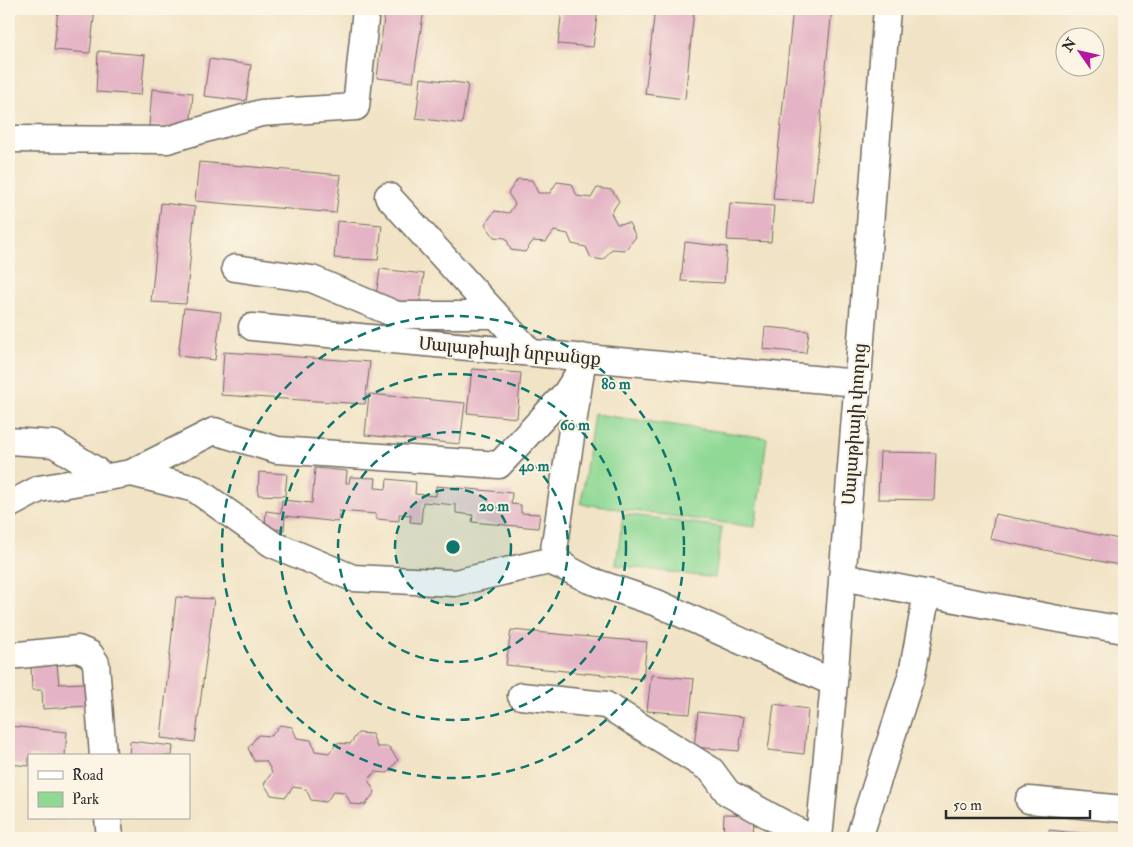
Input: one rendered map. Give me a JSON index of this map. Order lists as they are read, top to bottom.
{
  "streets": {
    "street": ["Մալաթիայի նրբանցք", "Մալաթիայի փողոց"]
  },
  "crossings": [
    ["Մալաթիայի նրբանցք", "Մալաթիայի փողոց"]
  ],
  "legend": ["Road", "Park"],
  "scale_bar": "50 m",
  "north": "top left",
  "rings": [
    "80 m",
    "60 m",
    "40 m",
    "20 m"
  ]
}
